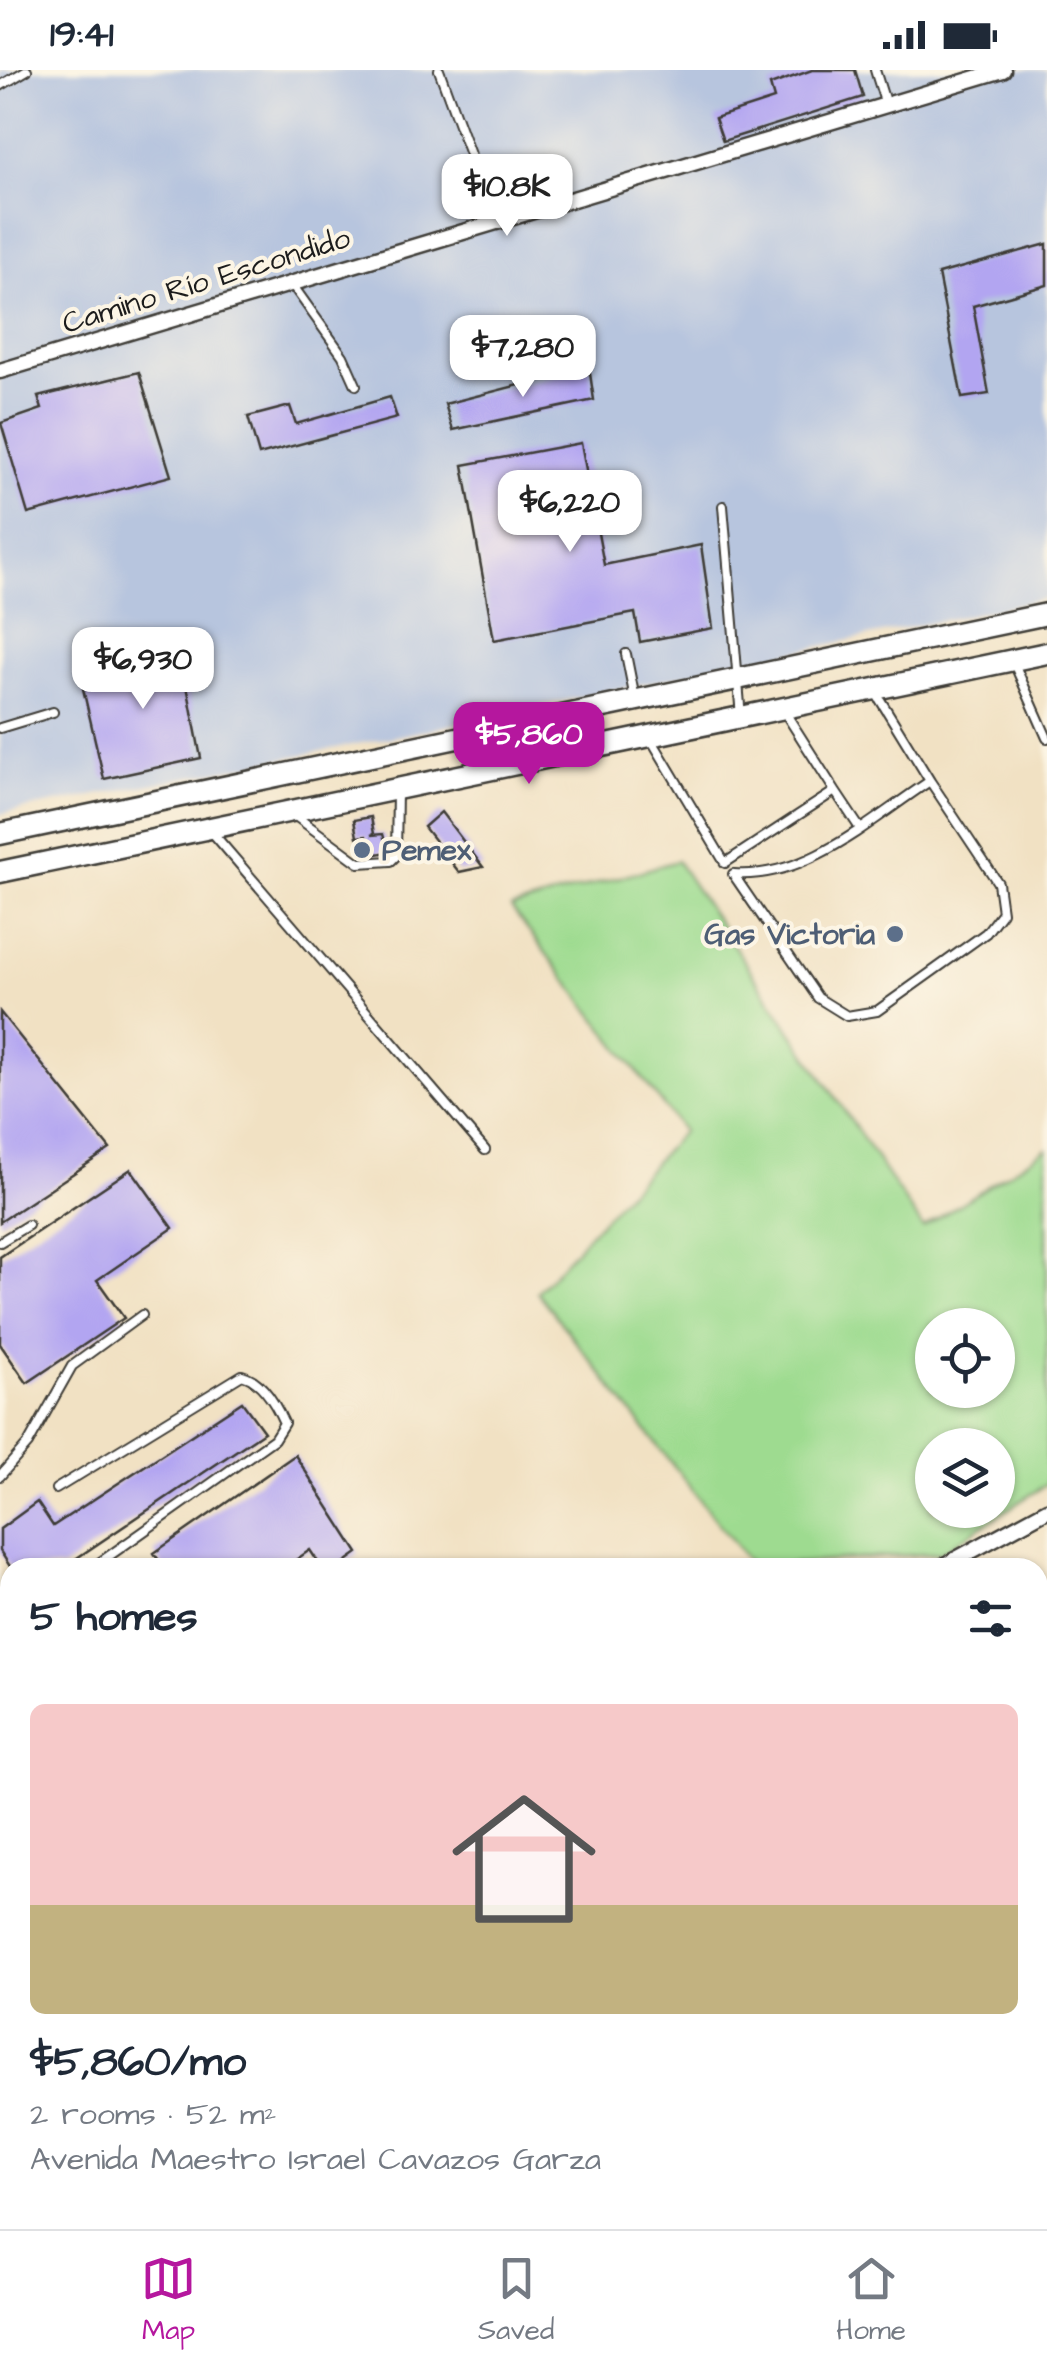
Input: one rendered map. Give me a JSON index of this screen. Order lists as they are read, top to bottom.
{
  "streets": {
    "street": ["Camino Río Escondido"]
  },
  "places": ["Pemex", "Gas Victoria"],
  "page": {
    "status": "19:41",
    "price": [
      "$10.8K",
      "$7,280",
      "$6,220",
      "$6,930",
      "$5,860"
    ],
    "heading": "5 homes",
    "list": [
      {
        "name": "$5,860/mo",
        "note": "2 rooms · 52 m² · Avenida Maestro Israel Cavazos Garza"
      }
    ],
    "tabs": ["Map", "Saved", "Home"]
  }
}
